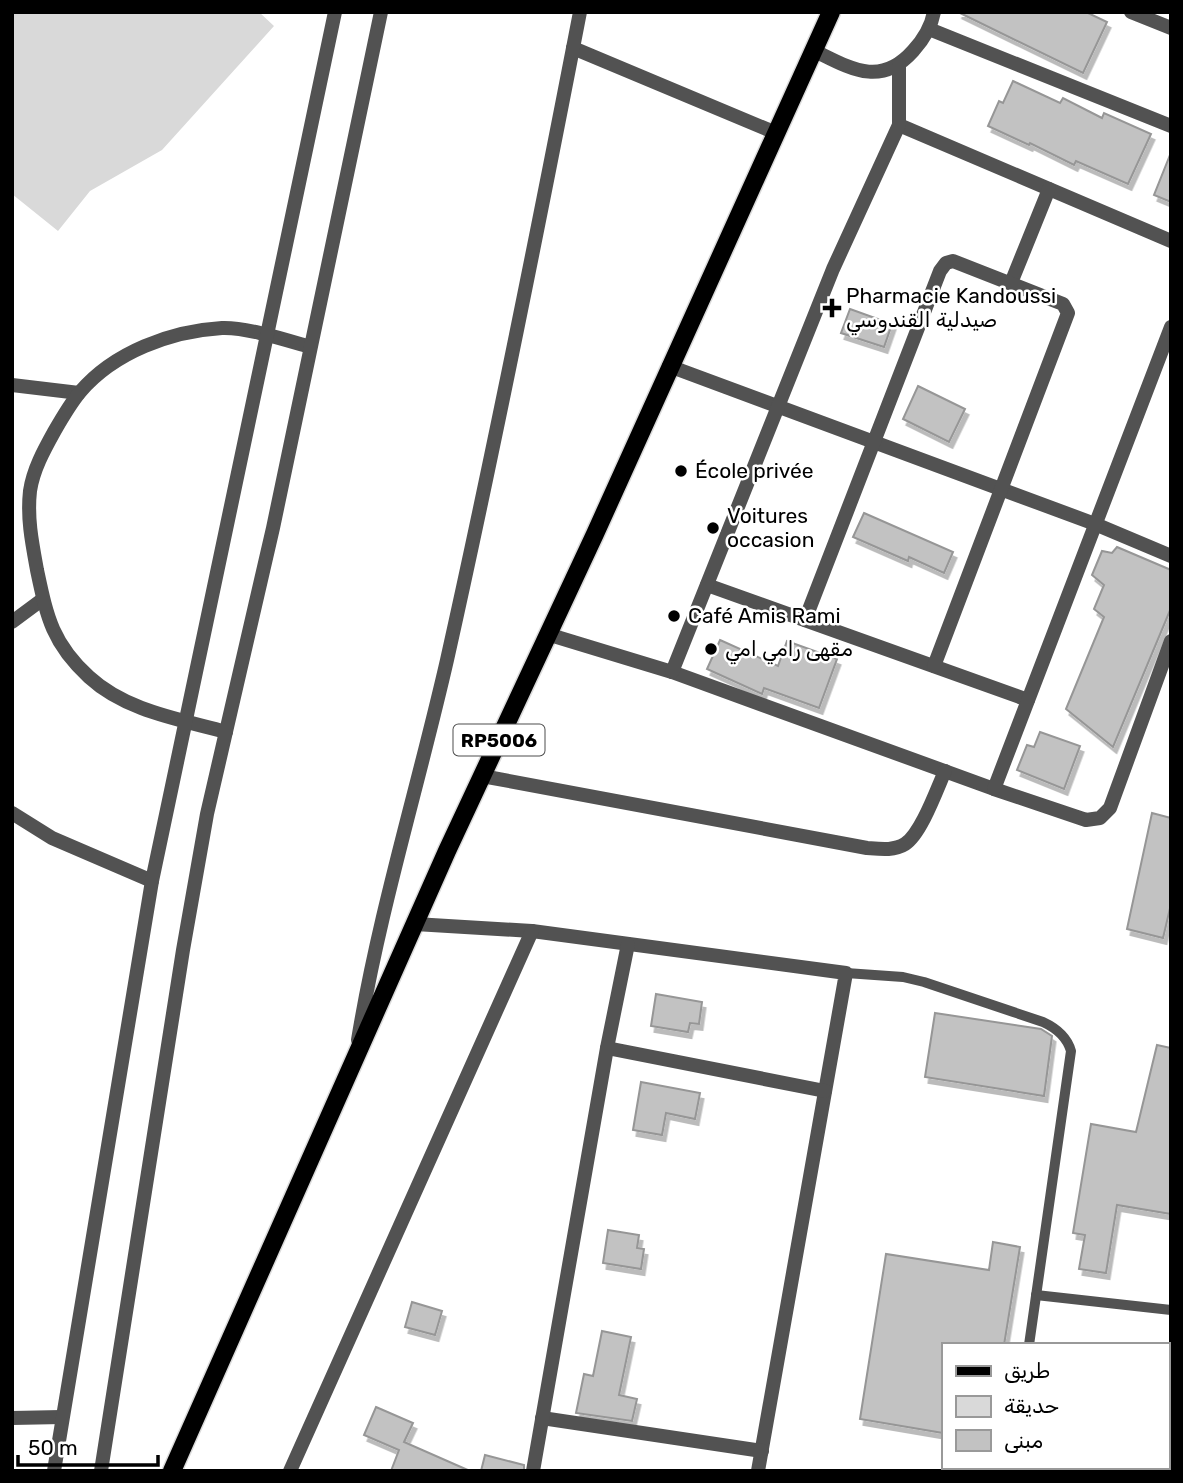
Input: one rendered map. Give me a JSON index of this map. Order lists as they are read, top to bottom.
{
  "streets": {
    "main road": ["RP5006"]
  },
  "places": {
    "health": ["Pharmacie Kandoussi صيدلية القندوسي"],
    "other": [
      "École privée",
      "Voitures occasion",
      "Café Amis Rami",
      "مقهى رامي امي"
    ]
  },
  "legend": ["طريق", "حديقة", "مبنى"],
  "scale_bar": "50 m"
}
